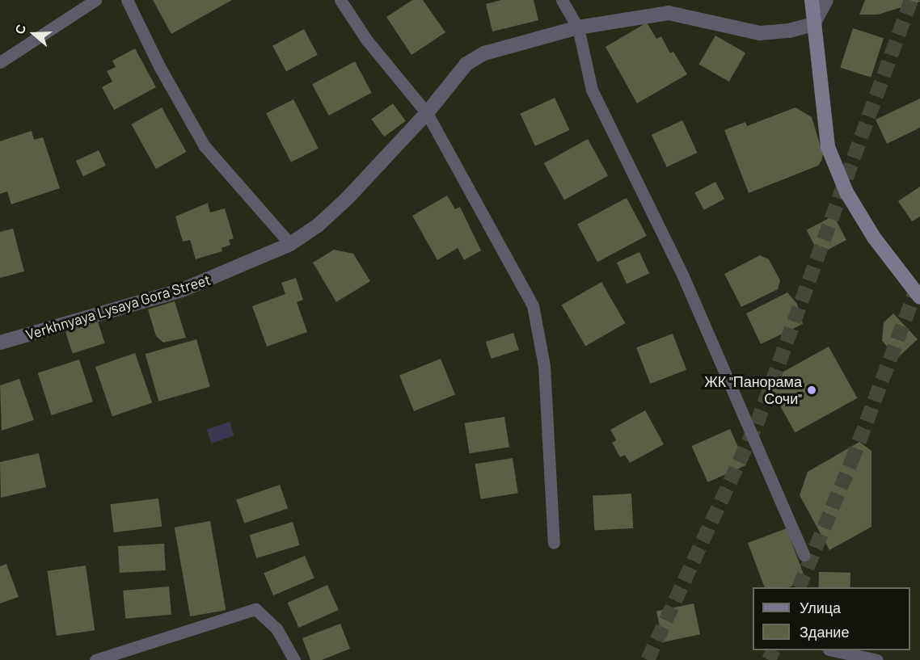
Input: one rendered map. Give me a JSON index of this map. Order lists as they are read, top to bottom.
{
  "streets": {
    "street": ["Verkhnyaya Lysaya Gora Street"]
  },
  "places": ["ЖК \"Панорама Сочи\""],
  "legend": ["Улица", "Здание"],
  "north": "left"
}
